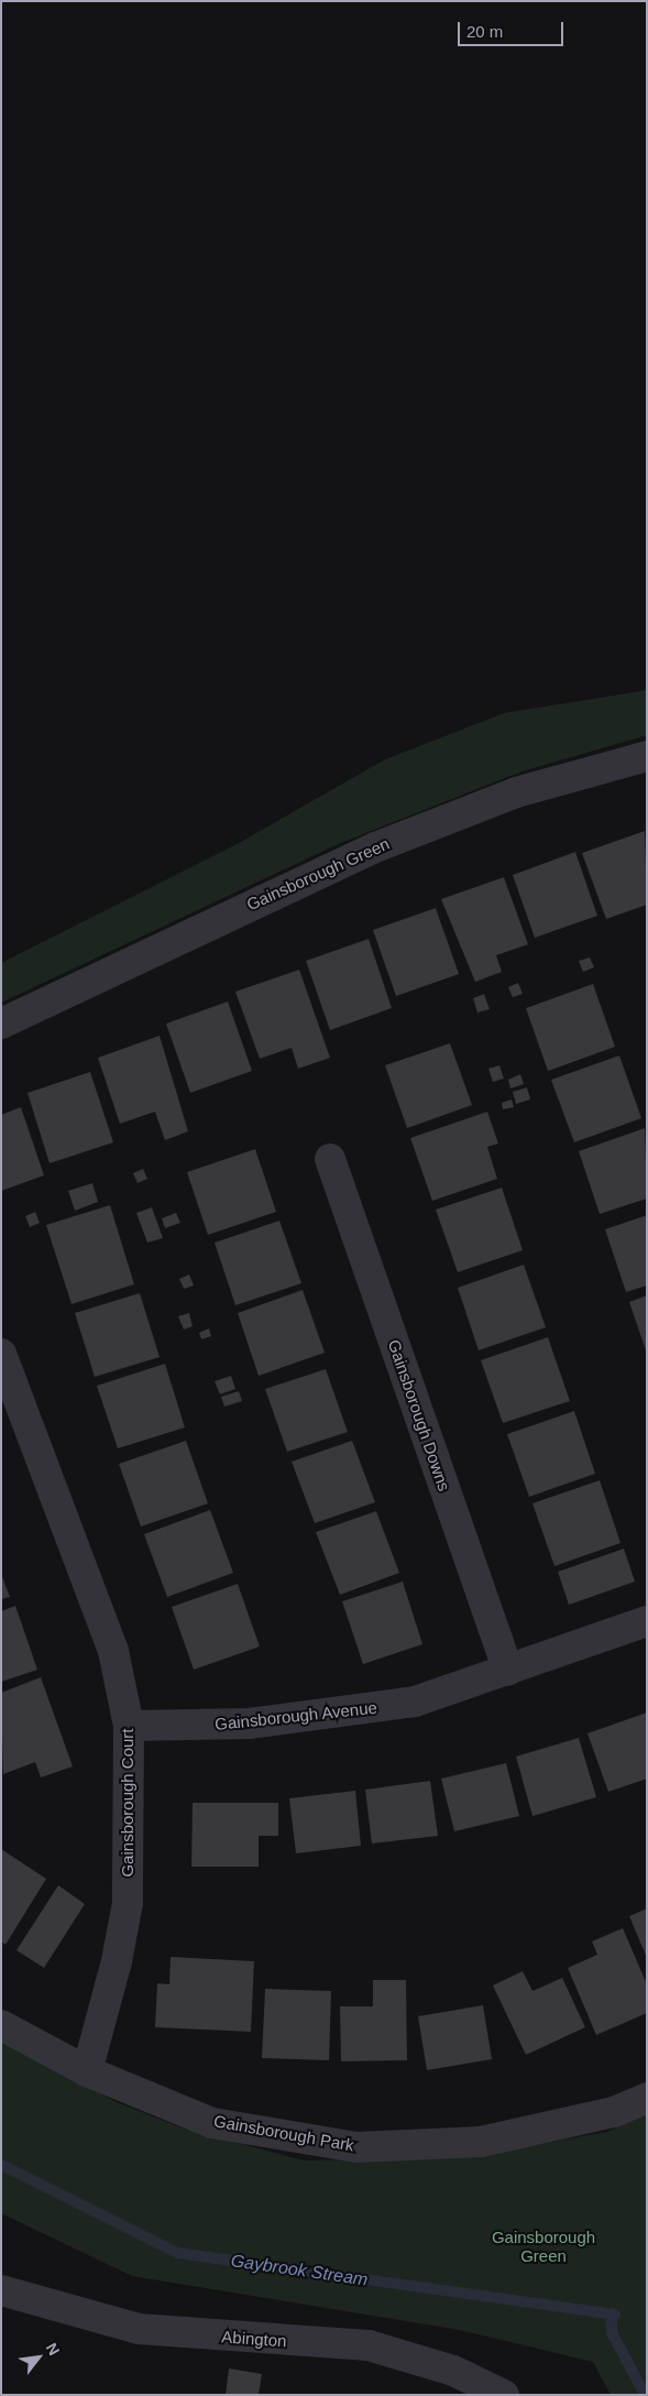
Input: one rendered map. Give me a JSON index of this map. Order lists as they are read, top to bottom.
{
  "streets": {
    "street": [
      "Gainsborough Green",
      "Gainsborough Downs",
      "Gainsborough Avenue",
      "Gainsborough Court",
      "Gainsborough Park",
      "Abington"
    ]
  },
  "crossings": [
    ["Gainsborough Downs", "Gainsborough Avenue"],
    ["Gainsborough Avenue", "Gainsborough Court"],
    ["Gainsborough Court", "Gainsborough Park"]
  ],
  "water": ["Gaybrook Stream"],
  "parks": ["Gainsborough Green"],
  "scale_bar": "20 m",
  "north": "top right"
}
